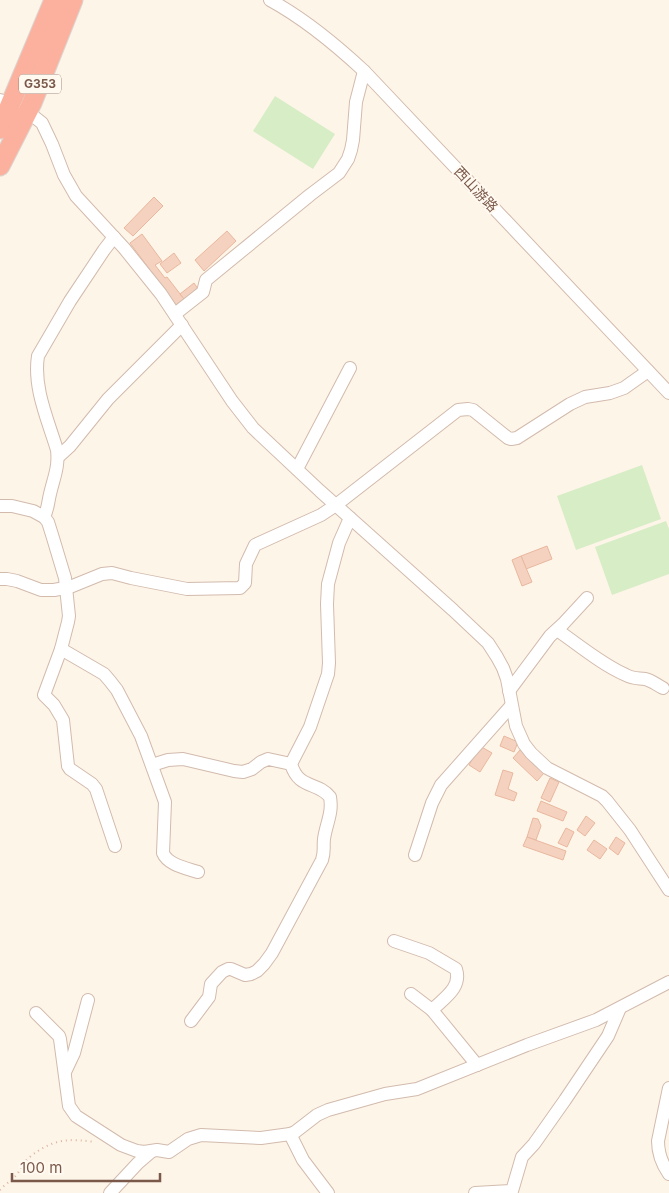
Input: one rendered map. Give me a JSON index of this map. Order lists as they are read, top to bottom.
{
  "streets": {
    "highway": ["G353"],
    "street": ["西山游路"]
  },
  "scale_bar": "100 m"
}
